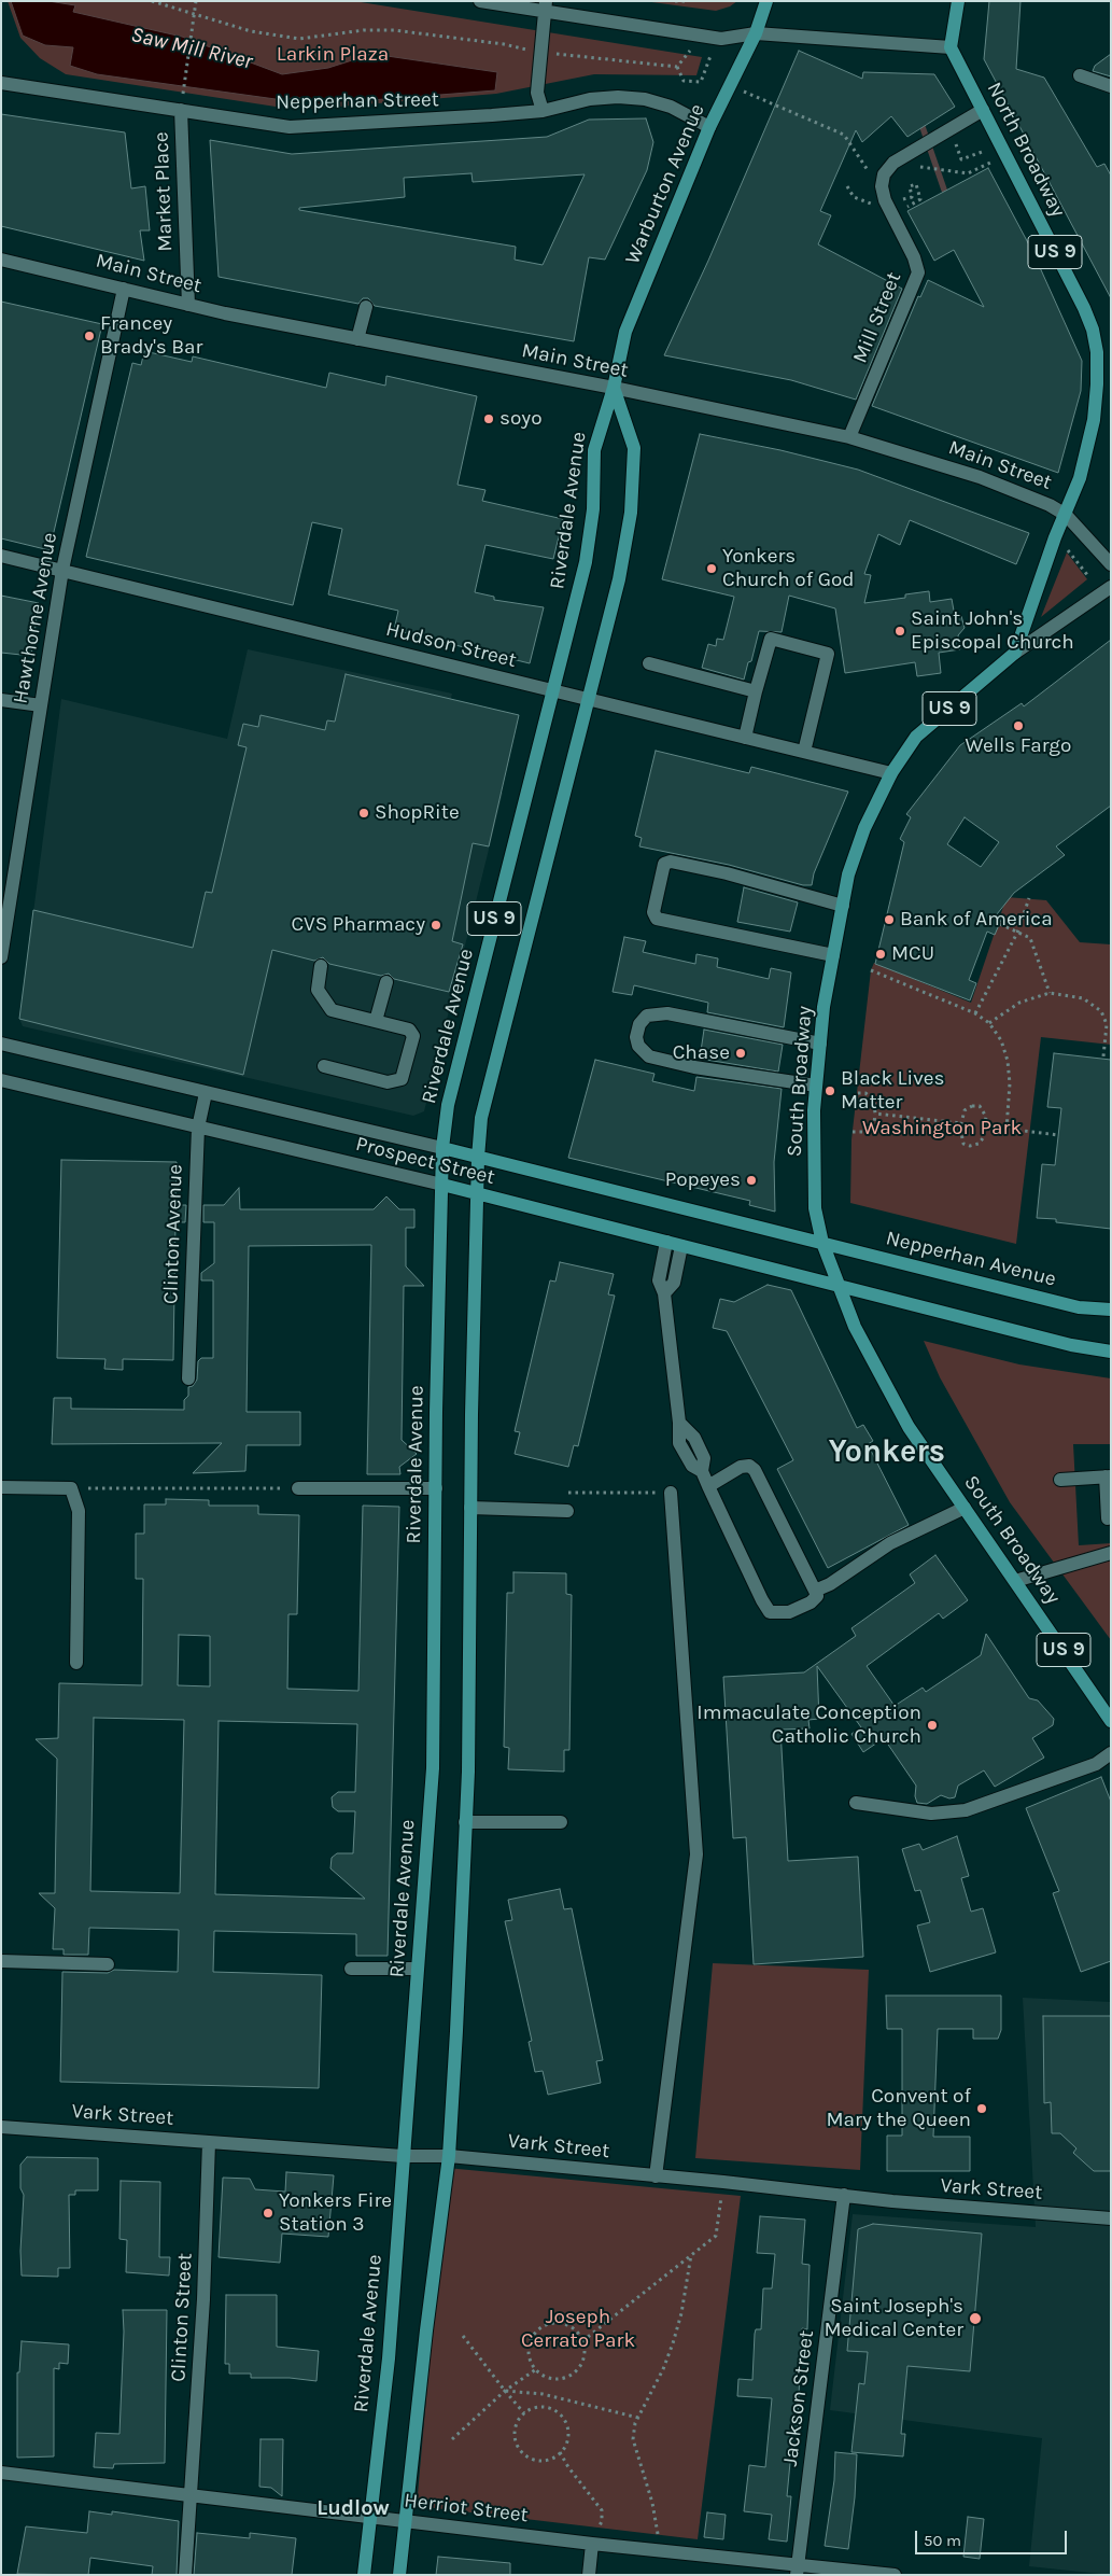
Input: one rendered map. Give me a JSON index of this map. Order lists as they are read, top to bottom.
{
  "streets": {
    "main road": [
      "North Broadway",
      "Warburton Avenue",
      "US 9",
      "Riverdale Avenue",
      "South Broadway",
      "Prospect Street",
      "Nepperhan Avenue"
    ],
    "street": [
      "Nepperhan Street",
      "Market Place",
      "Main Street",
      "Mill Street",
      "Hawthorne Avenue",
      "Hudson Street",
      "Clinton Avenue",
      "Vark Street",
      "Clinton Street",
      "Jackson Street",
      "Herriot Street"
    ]
  },
  "crossings": [
    ["Nepperhan Street", "Warburton Avenue"],
    ["Nepperhan Street", "Market Place"],
    ["North Broadway", "Main Street"],
    ["North Broadway", "Mill Street"],
    ["North Broadway", "South Broadway"],
    ["Warburton Avenue", "Main Street"],
    ["Warburton Avenue", "Riverdale Avenue"],
    ["Market Place", "Main Street"],
    ["Main Street", "Mill Street"],
    ["Main Street", "Riverdale Avenue"],
    ["Main Street", "Hawthorne Avenue"],
    ["Riverdale Avenue", "Hudson Street"],
    ["Riverdale Avenue", "Prospect Street"],
    ["Riverdale Avenue", "Vark Street"],
    ["Riverdale Avenue", "Herriot Street"],
    ["Hawthorne Avenue", "Hudson Street"],
    ["Hudson Street", "South Broadway"],
    ["South Broadway", "Prospect Street"],
    ["South Broadway", "Nepperhan Avenue"],
    ["Prospect Street", "Clinton Avenue"],
    ["Prospect Street", "Nepperhan Avenue"],
    ["Vark Street", "Clinton Street"],
    ["Vark Street", "Jackson Street"],
    ["Clinton Street", "Herriot Street"],
    ["Jackson Street", "Herriot Street"]
  ],
  "districts": ["Yonkers", "Ludlow"],
  "water": ["Saw Mill River"],
  "parks": ["Larkin Plaza", "Washington Park", "Joseph Cerrato Park"],
  "places": [
    "Francey Brady's Bar",
    "soyo",
    "Yonkers Church of God",
    "Saint John's Episcopal Church",
    "Wells Fargo",
    "ShopRite",
    "Bank of America",
    "CVS Pharmacy",
    "MCU",
    "Chase",
    "Black Lives Matter",
    "Popeyes",
    "Immaculate Conception Catholic Church",
    "Convent of Mary the Queen",
    "Yonkers Fire Station 3",
    "Saint Joseph's Medical Center"
  ],
  "scale_bar": "50 m"
}
